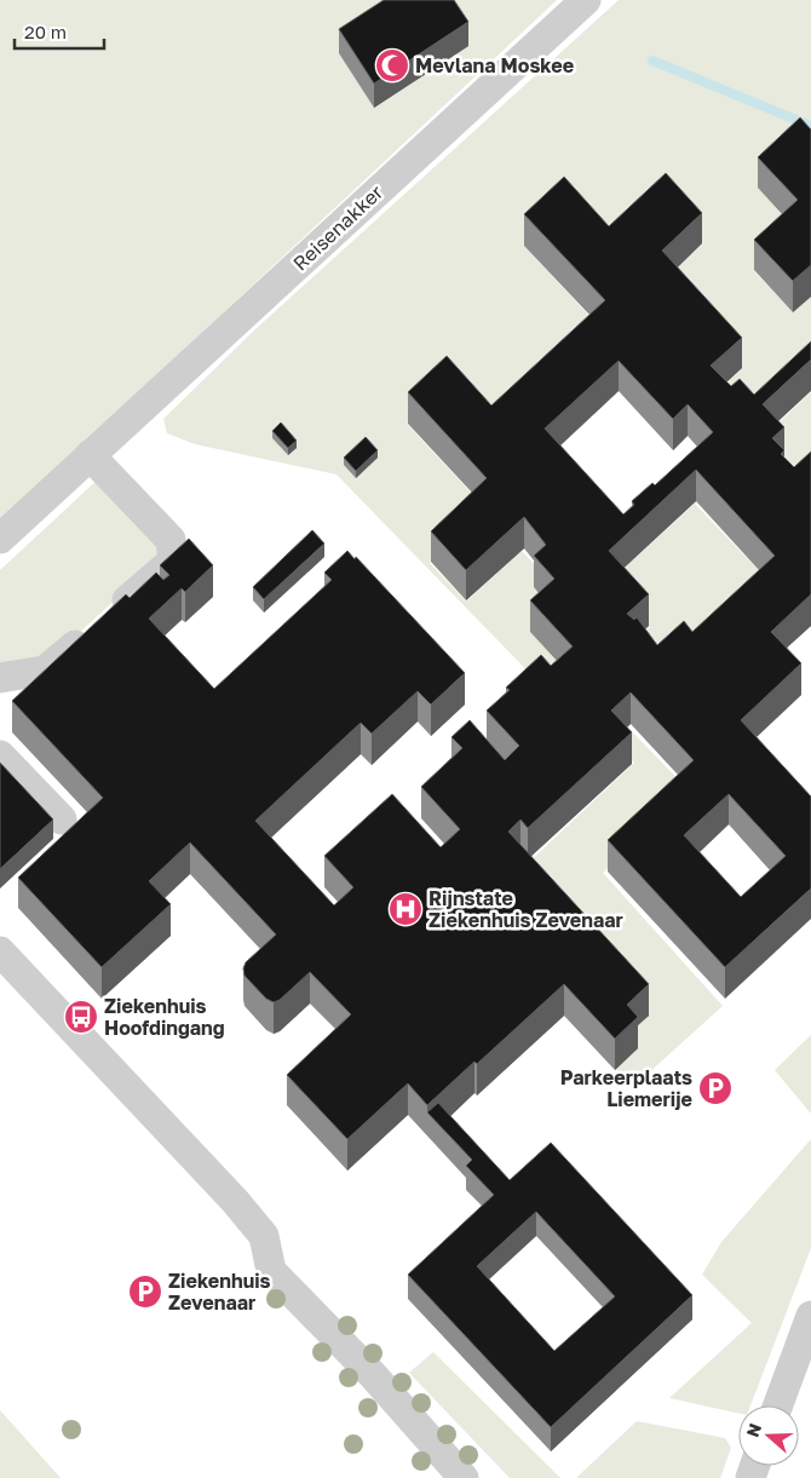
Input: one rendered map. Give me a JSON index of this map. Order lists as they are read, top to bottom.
{
  "streets": {
    "street": ["Reisenakker"]
  },
  "places": {
    "mosque": ["Mevlana Moskee"],
    "hospital": ["Rijnstate Ziekenhuis Zevenaar"],
    "bus stop": ["Ziekenhuis Hoofdingang"],
    "parking": ["Parkeerplaats Liemerije", "Ziekenhuis Zevenaar"]
  },
  "scale_bar": "20 m",
  "north": "left"
}
